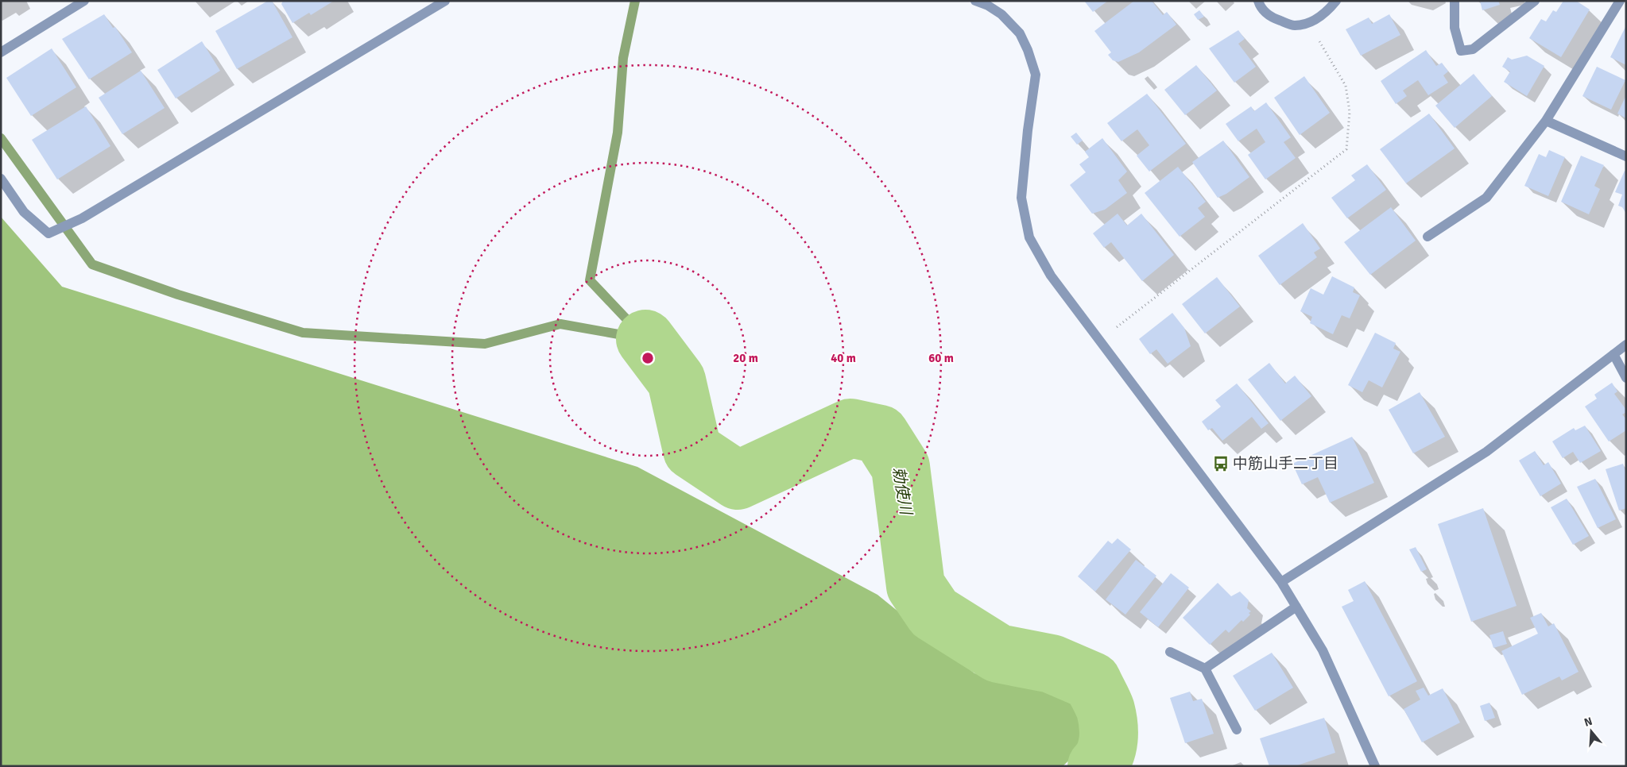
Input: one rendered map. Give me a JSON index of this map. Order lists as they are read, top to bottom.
{
  "water": ["勅使川"],
  "places": {
    "bus stop": ["中筋山手二丁目"]
  },
  "north": "top",
  "rings": ["20 m", "40 m", "60 m"]
}
